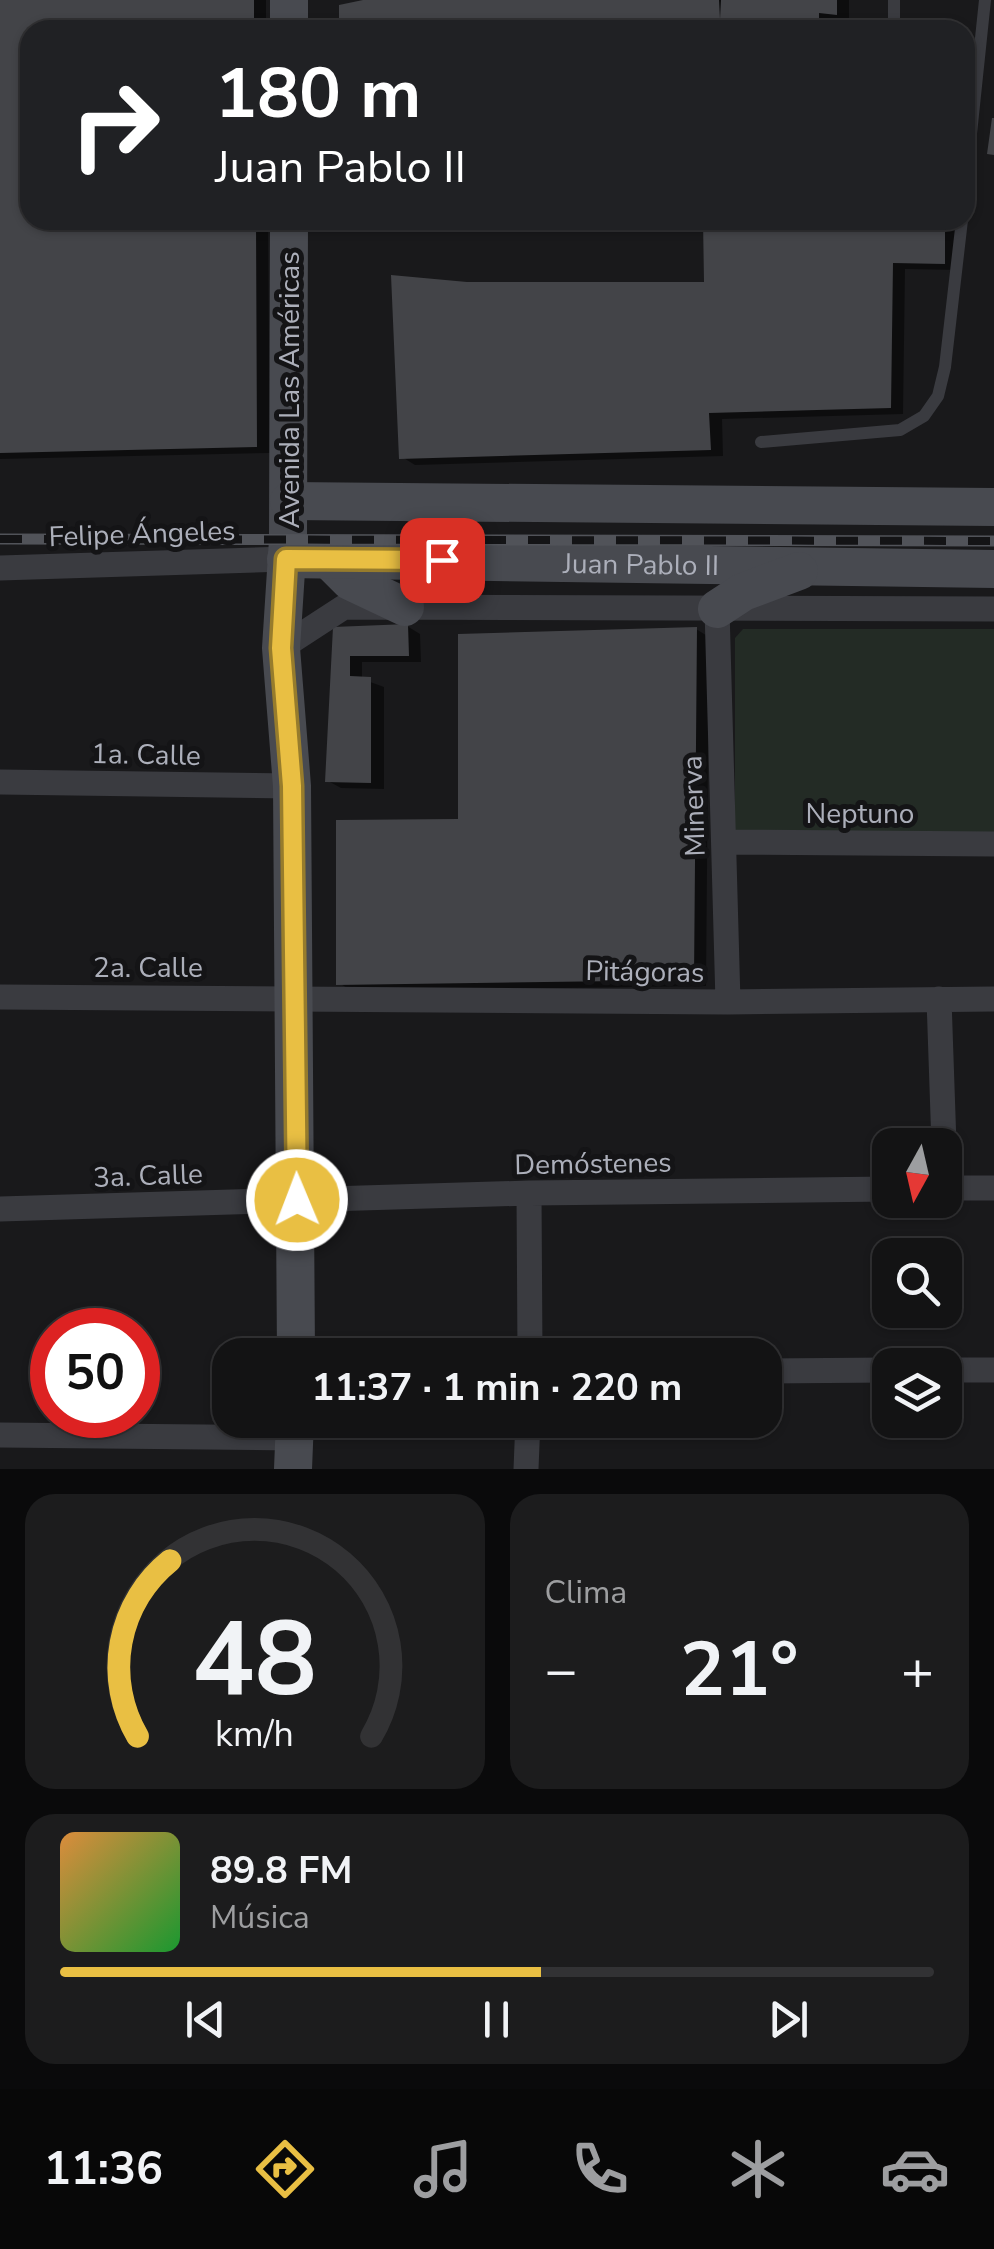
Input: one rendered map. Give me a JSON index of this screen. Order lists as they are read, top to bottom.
{
  "streets": {
    "main road": ["Avenida Las Américas", "Juan Pablo II"],
    "street": [
      "Felipe Ángeles",
      "1a. Calle",
      "Minerva",
      "Neptuno",
      "2a. Calle",
      "Pitágoras",
      "Demóstenes",
      "3a. Calle"
    ]
  },
  "crossings": [
    ["Avenida Las Américas", "Felipe Ángeles"],
    ["Avenida Las Américas", "Juan Pablo II"],
    ["Avenida Las Américas", "1a. Calle"],
    ["Avenida Las Américas", "2a. Calle"],
    ["Avenida Las Américas", "Pitágoras"],
    ["Avenida Las Américas", "Demóstenes"],
    ["Avenida Las Américas", "3a. Calle"],
    ["Felipe Ángeles", "Juan Pablo II"],
    ["Minerva", "Neptuno"],
    ["Minerva", "Pitágoras"],
    ["2a. Calle", "Pitágoras"],
    ["Demóstenes", "3a. Calle"]
  ],
  "north": "bottom",
  "page": {
    "turn": ["180 m", "Juan Pablo II"],
    "limit": "50",
    "trip": "11:37 · 1 min · 220 m",
    "tile": "Clima",
    "heat": ["−", "21°", "+"],
    "song": ["89.8 FM", "Música"],
    "tabs": "11:36",
    "gauge": ["48", "km/h"]
  }
}
